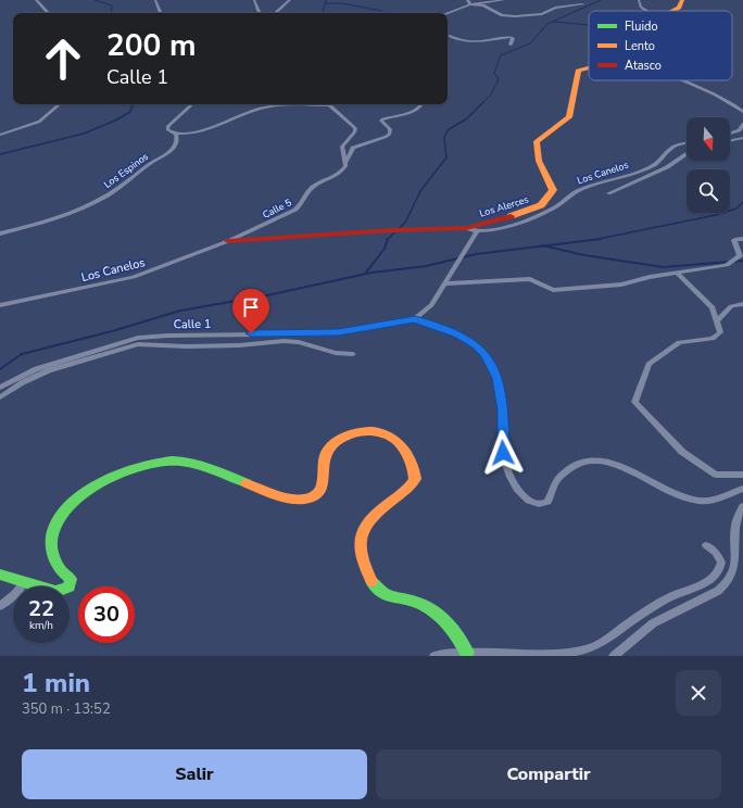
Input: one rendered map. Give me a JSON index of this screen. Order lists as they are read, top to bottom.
{
  "streets": {
    "street": [
      "Los Espinos",
      "Los Canelos",
      "Los Alerces",
      "Calle 5",
      "Calle 1"
    ]
  },
  "crossings": [
    ["Los Canelos", "Los Alerces"],
    ["Los Canelos", "Calle 5"]
  ],
  "legend": ["Fluido", "Lento", "Atasco"],
  "north": "bottom",
  "page": {
    "turn": ["200 m", "Calle 1"],
    "speed": "22 km/h",
    "limit": "30",
    "heading": ["1 min", "350 m · 13:52"],
    "buttons": ["Salir", "Compartir"]
  }
}
